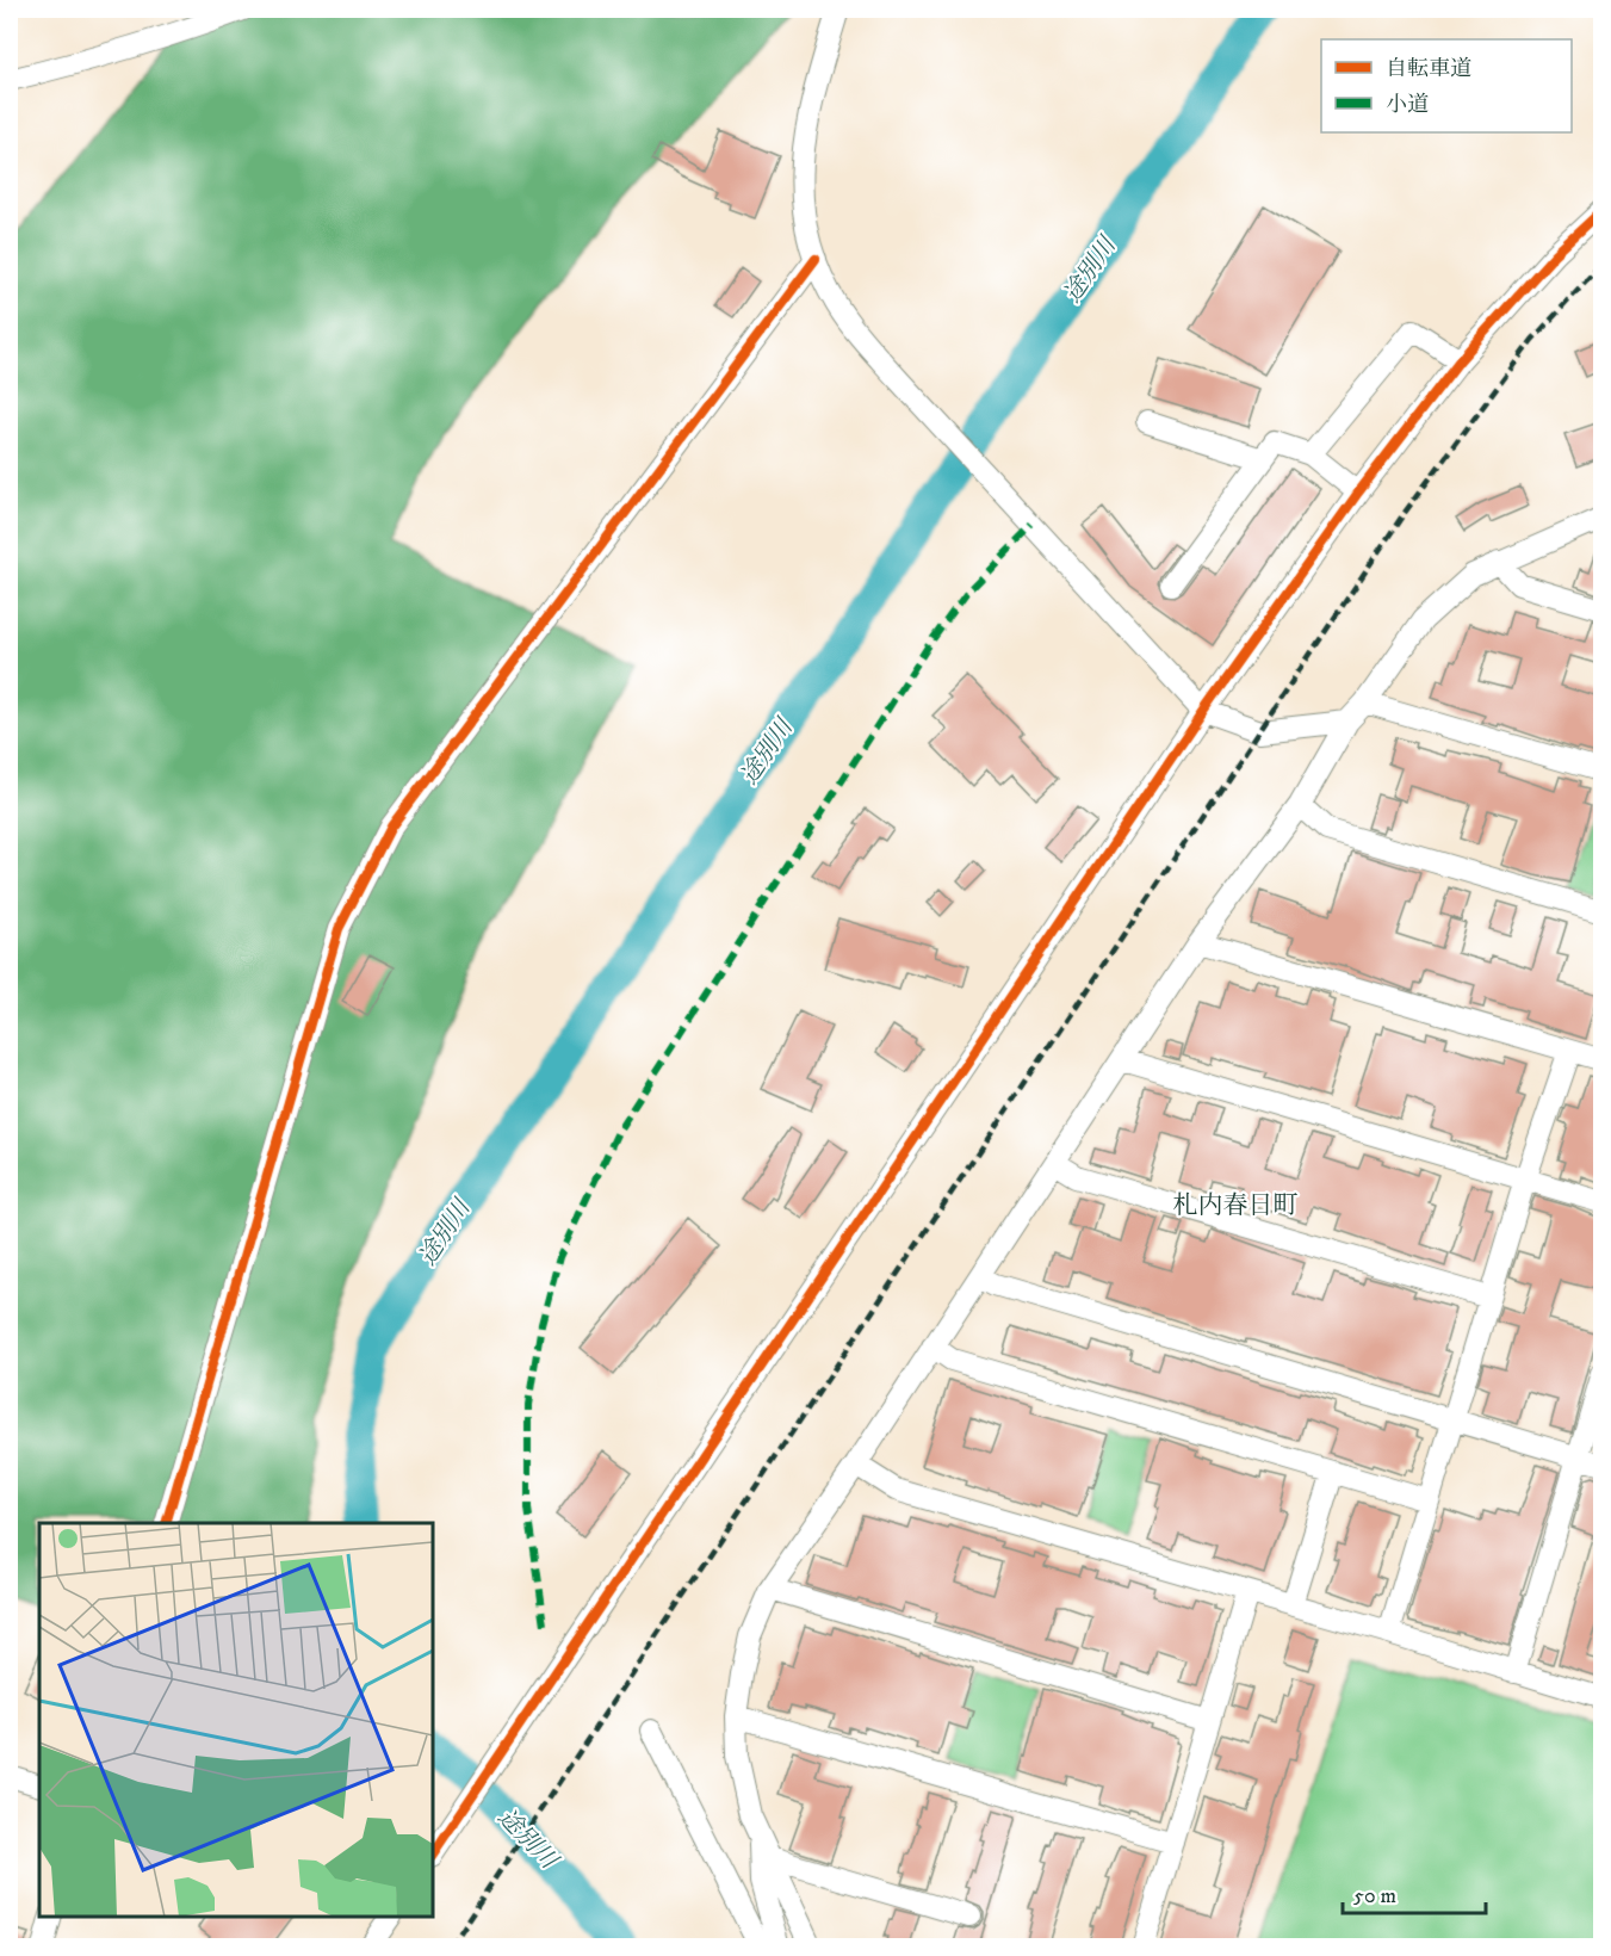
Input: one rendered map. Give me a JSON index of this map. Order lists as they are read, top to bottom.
{
  "districts": ["札内春日町"],
  "water": ["途別川"],
  "legend": ["自転車道", "小道"],
  "scale_bar": "50 m"
}
